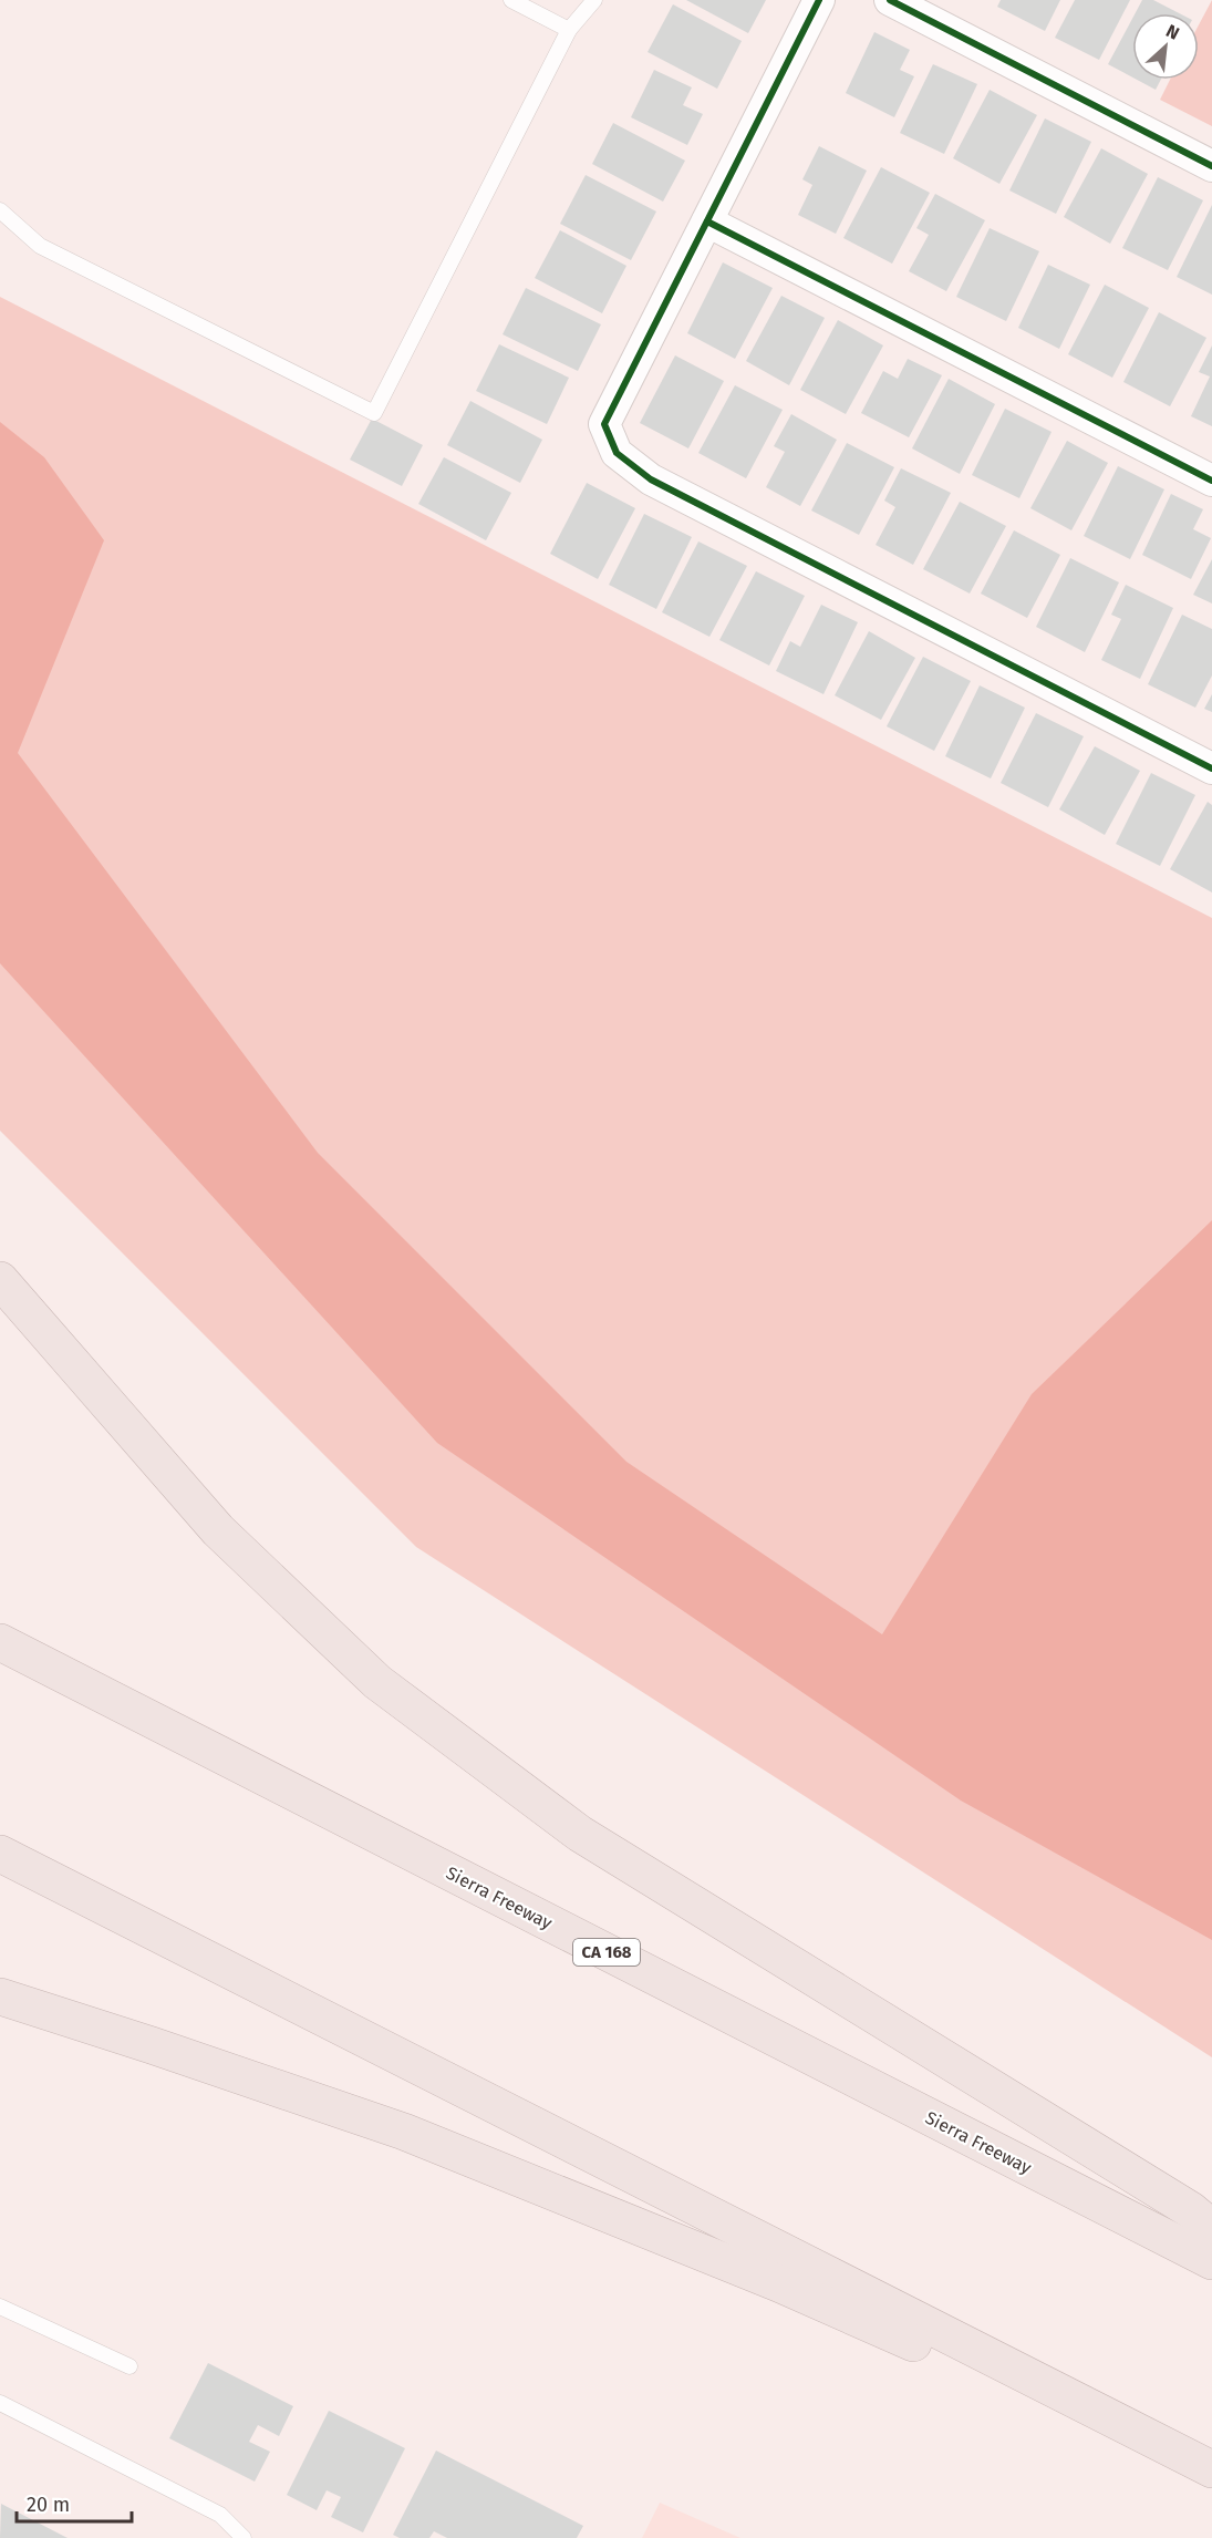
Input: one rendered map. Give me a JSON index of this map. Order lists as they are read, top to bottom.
{
  "streets": {
    "highway": ["Sierra Freeway", "CA 168"]
  },
  "scale_bar": "20 m",
  "north": "top right"
}
